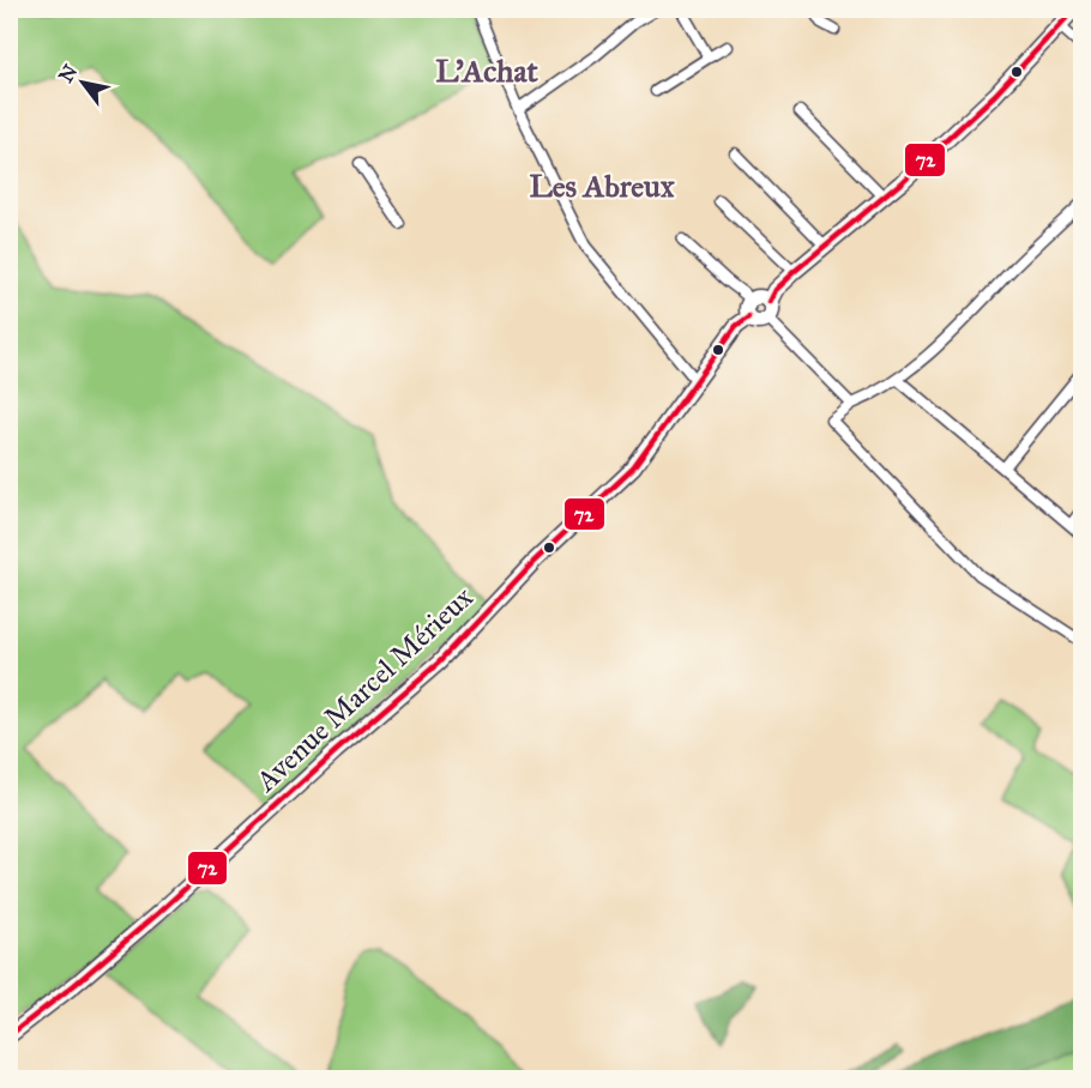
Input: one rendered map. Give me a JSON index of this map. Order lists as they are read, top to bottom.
{
  "streets": {
    "main road": ["Avenue Marcel Mérieux"]
  },
  "districts": ["L'Achat", "Les Abreux"],
  "lines": ["transit line 72"],
  "north": "top left"
}
